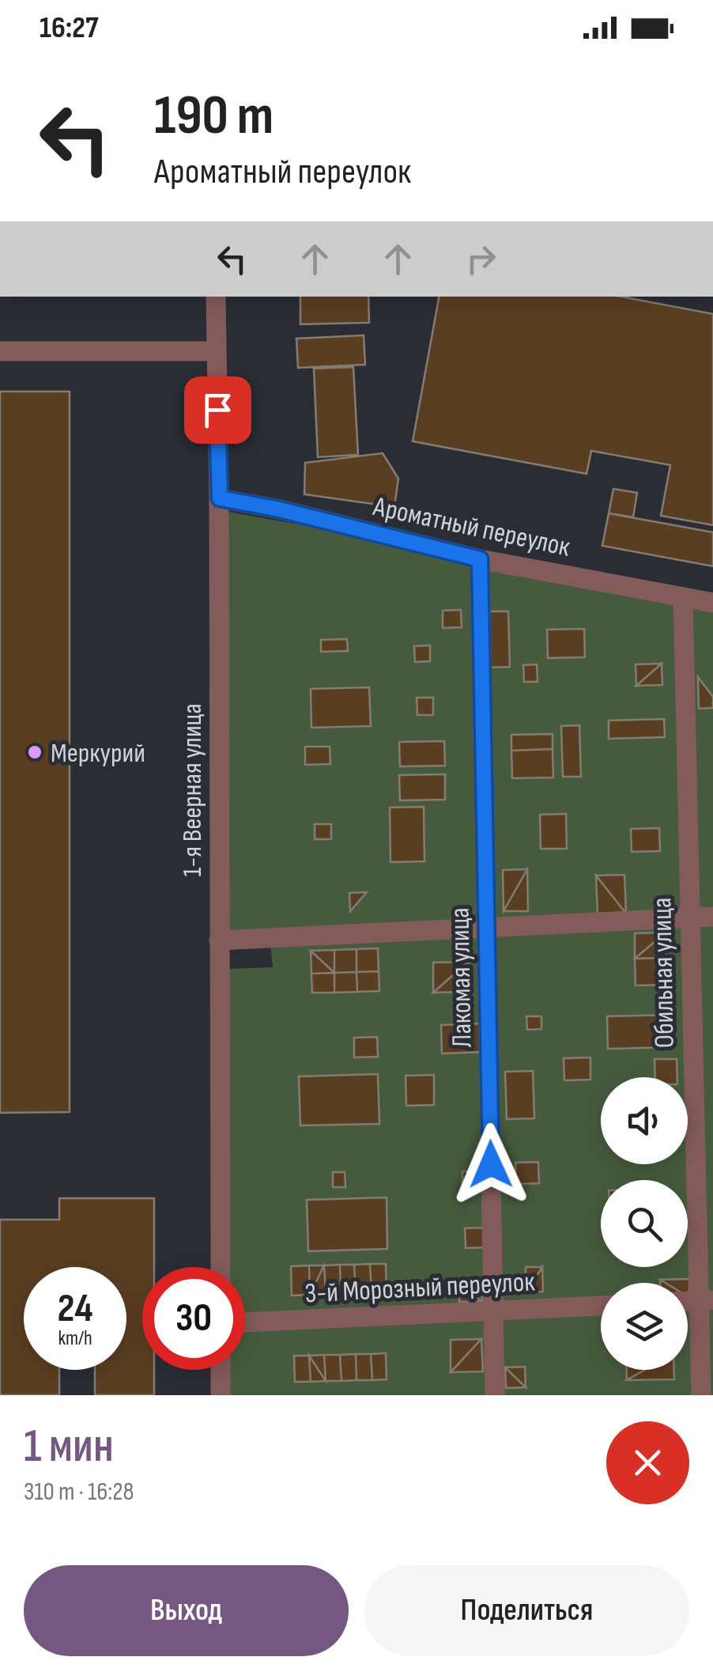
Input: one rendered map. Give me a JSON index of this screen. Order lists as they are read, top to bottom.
{
  "streets": {
    "street": [
      "Ароматный переулок",
      "1-я Веерная улица",
      "Обильная улица",
      "Лакомая улица",
      "3-й Морозный переулок"
    ]
  },
  "crossings": [
    ["Ароматный переулок", "1-я Веерная улица"],
    ["Ароматный переулок", "Обильная улица"],
    ["Ароматный переулок", "Лакомая улица"],
    ["Лакомая улица", "3-й Морозный переулок"]
  ],
  "places": ["Меркурий"],
  "page": {
    "status": "16:27",
    "turn": ["190 m", "Ароматный переулок"],
    "speed": "24 km/h",
    "limit": "30",
    "heading": ["1 мин", "310 m · 16:28"],
    "buttons": ["Выход", "Поделиться"]
  }
}
